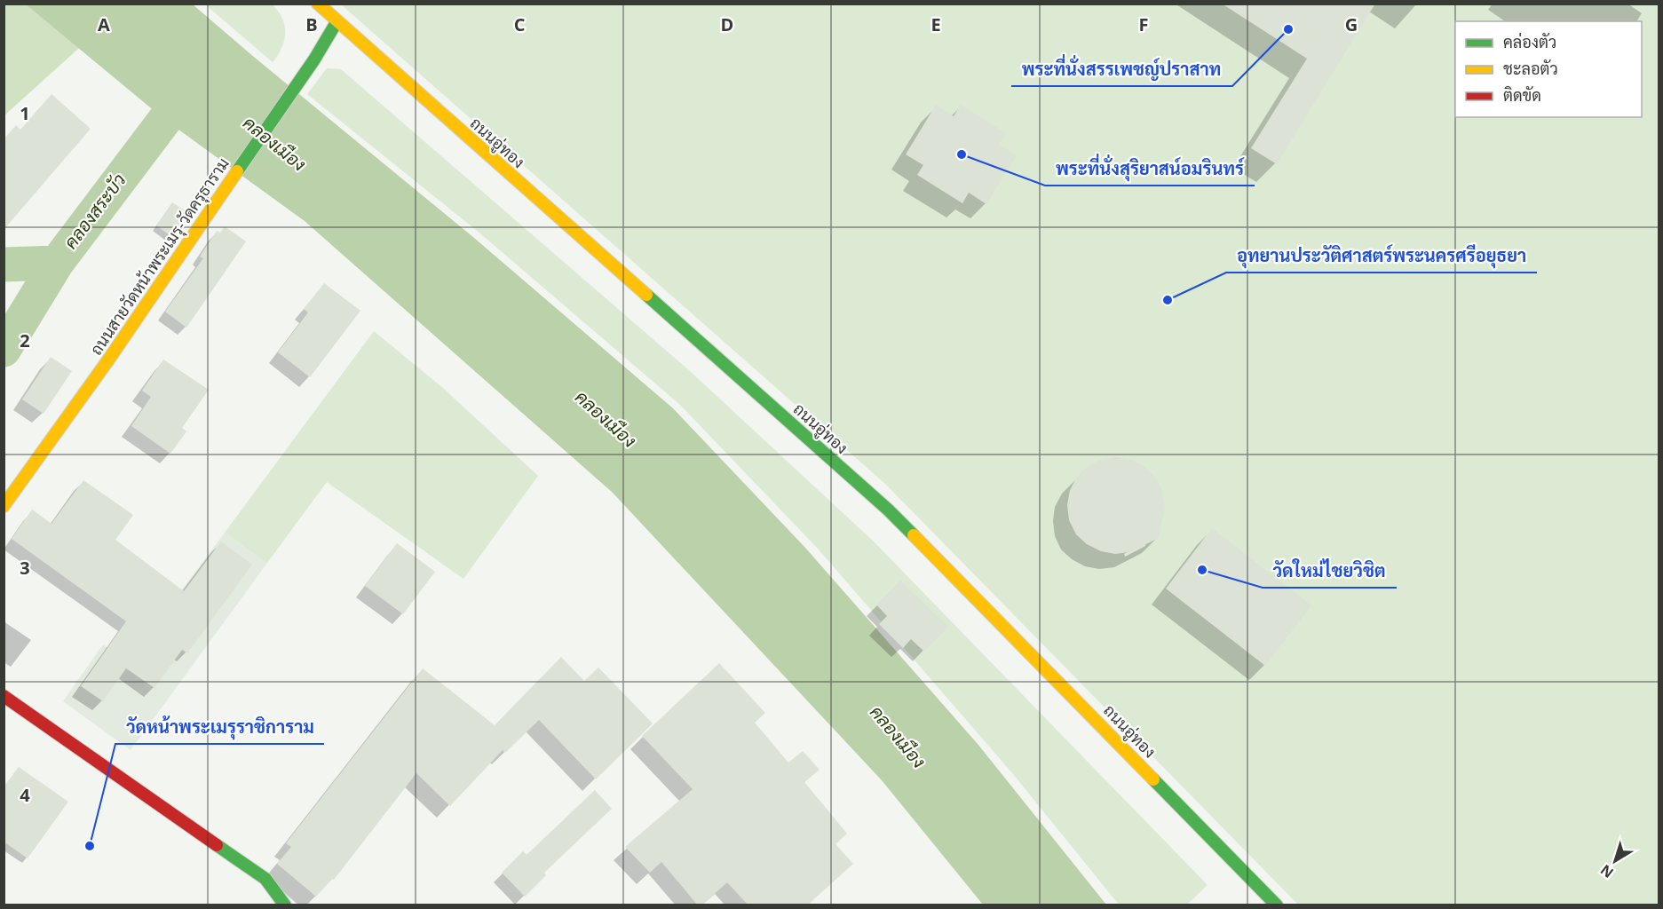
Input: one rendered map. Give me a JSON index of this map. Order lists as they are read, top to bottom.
{
  "streets": {
    "main road": ["ถนนอู่ทอง", "ถนนสายวัดหน้าพระเมรุ-วัดครุธาราม"]
  },
  "crossings": [
    ["ถนนอู่ทอง", "ถนนสายวัดหน้าพระเมรุ-วัดครุธาราม"]
  ],
  "water": ["คลองเมือง", "คลองสระบัว"],
  "places": [
    "พระที่นั่งสรรเพชญ์ปราสาท",
    "พระที่นั่งสุริยาสน์อมรินทร์",
    "อุทยานประวัติศาสตร์พระนครศรีอยุธยา",
    "วัดใหม่ไชยวิชิต",
    "วัดหน้าพระเมรุราชิการาม"
  ],
  "legend": ["คล่องตัว", "ชะลอตัว", "ติดขัด"],
  "north": "bottom left",
  "grid": {
    "columns": [
      "A",
      "B",
      "C",
      "D",
      "E",
      "F",
      "G"
    ],
    "rows": [
      "1",
      "2",
      "3",
      "4"
    ]
  }
}
